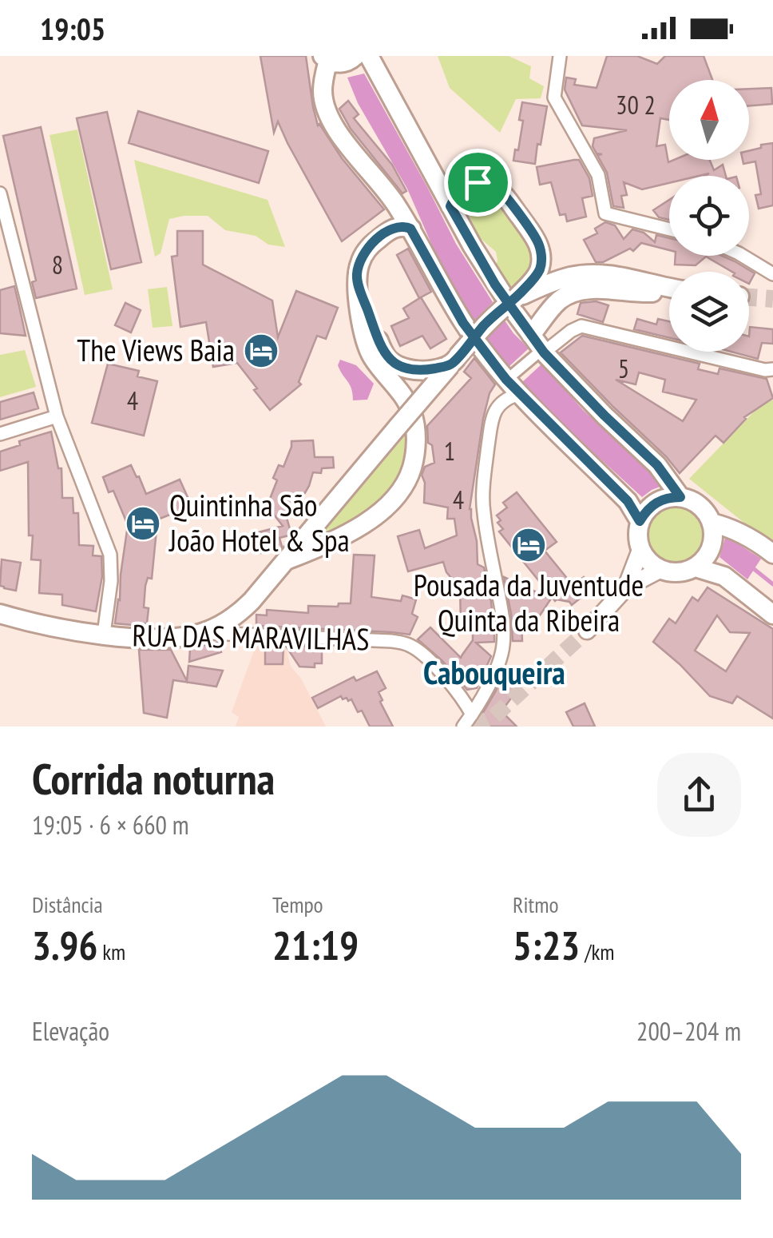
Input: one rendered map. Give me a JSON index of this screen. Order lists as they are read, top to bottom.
{
  "streets": {
    "main road": ["RUA DAS MARAVILHAS"]
  },
  "districts": ["Cabouqueira"],
  "places": {
    "hotel": ["The Views Baia", "Quintinha São João Hotel & Spa", "Pousada da Juventude Quinta da Ribeira"]
  },
  "house_numbers": [
    "30 2",
    "8",
    "5",
    "4",
    "1",
    "4"
  ],
  "north": "top",
  "page": {
    "status": "19:05",
    "heading": ["Corrida noturna", "19:05 · 6 × 660 m"],
    "stats": [
      ["Distância", "3.96 km"],
      ["Tempo", "21:19"],
      ["Ritmo", "5:23 /km"]
    ],
    "chart": ["Elevação", "200–204 m"]
  }
}
